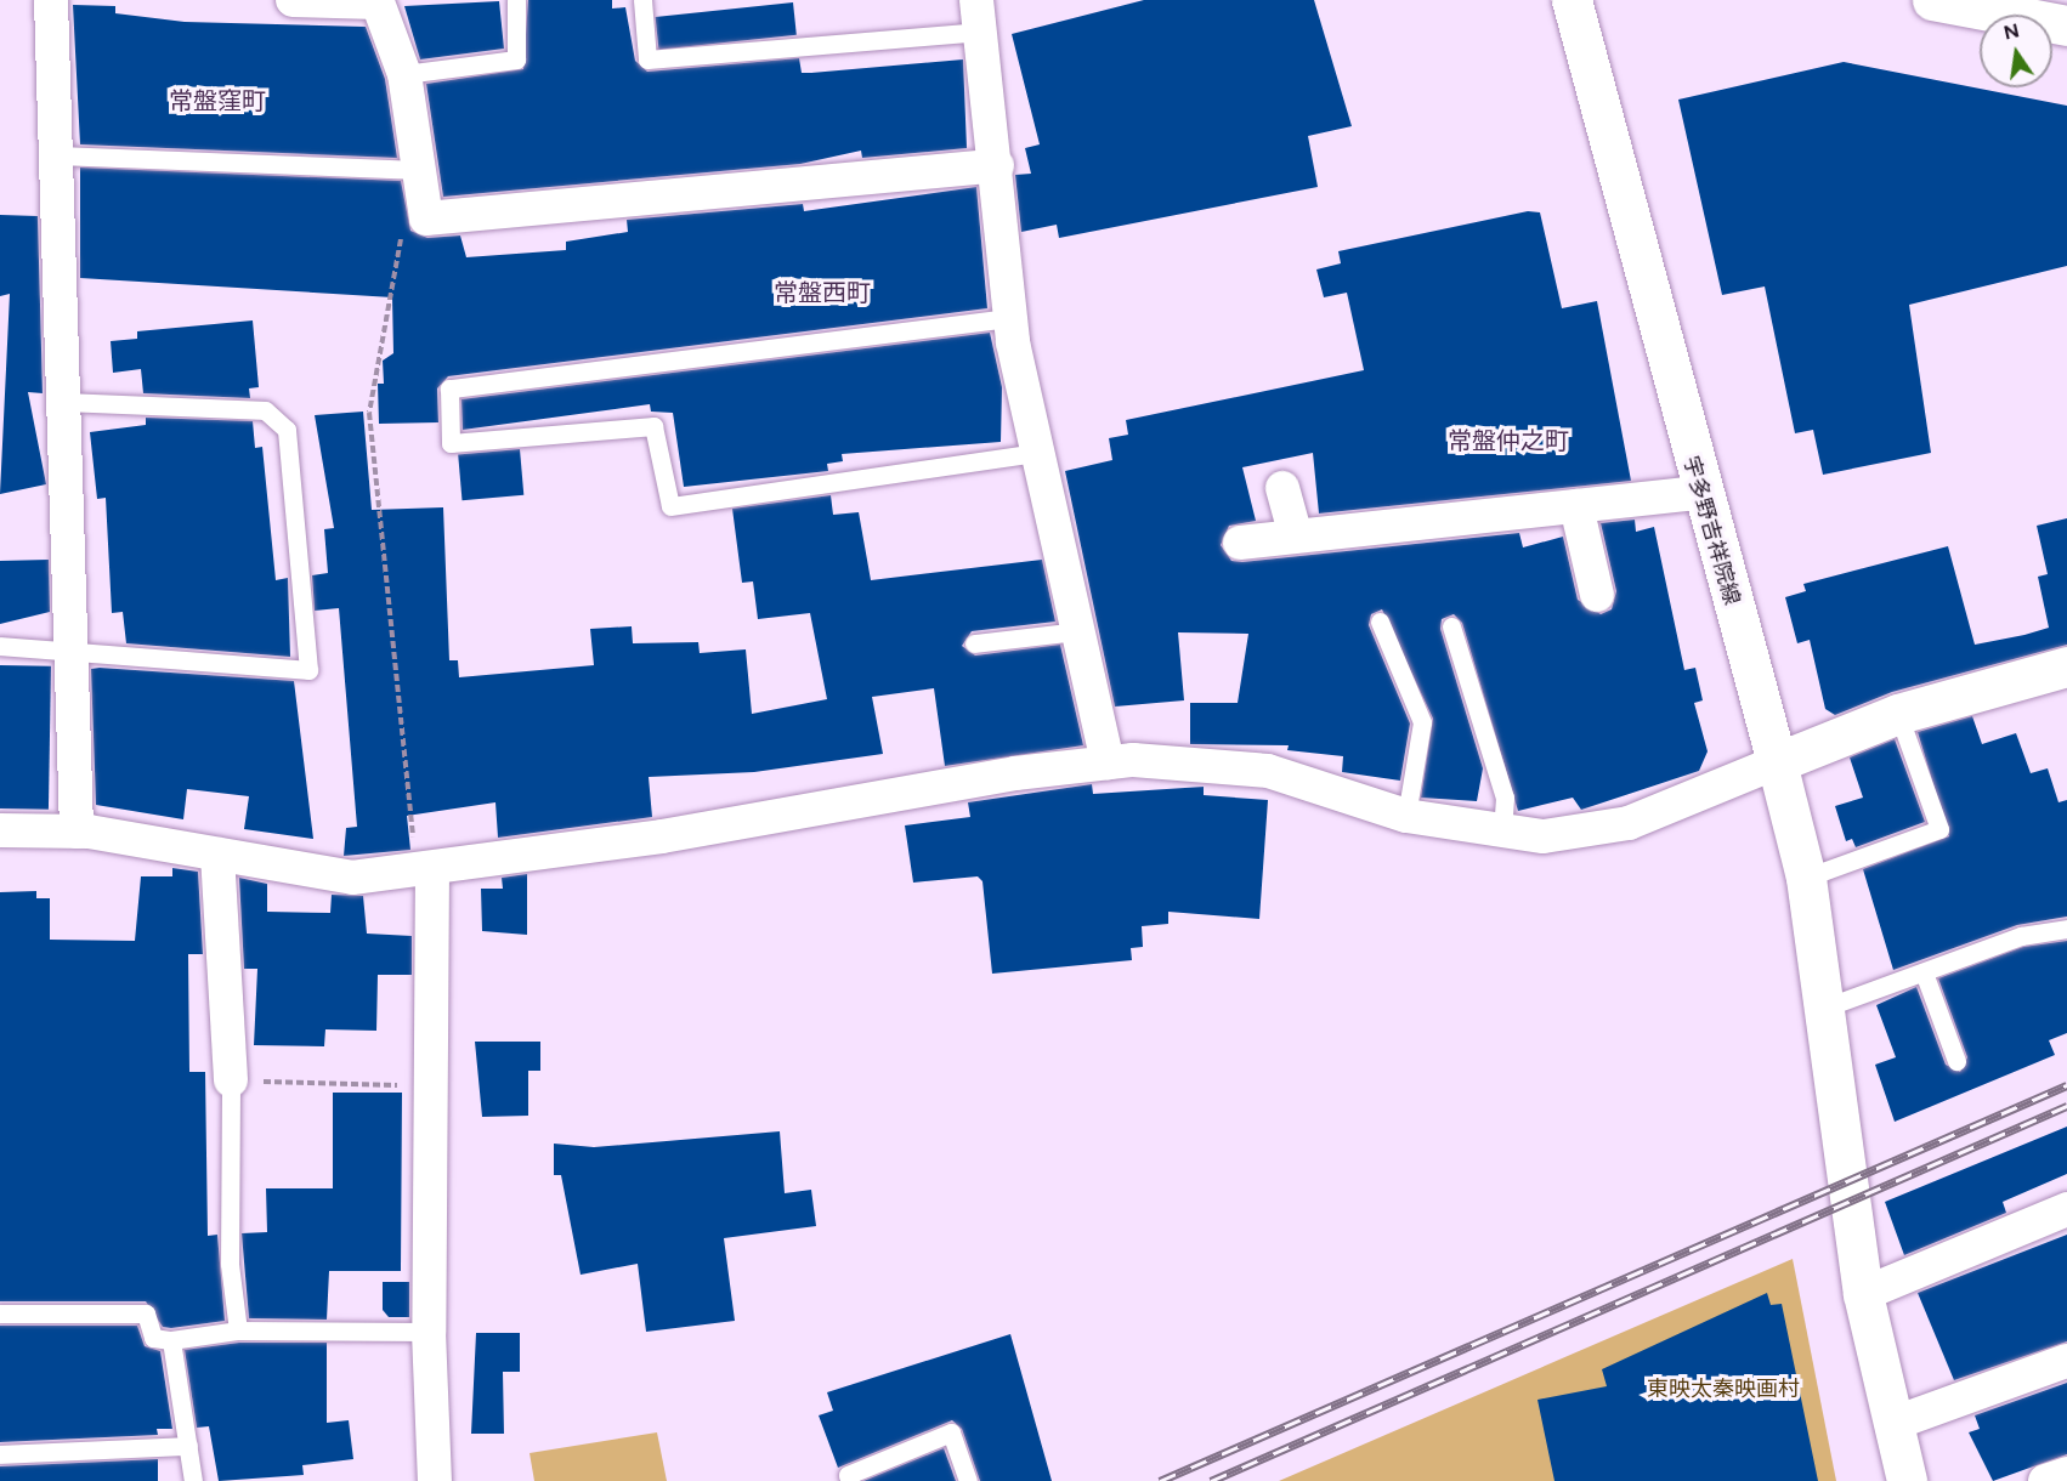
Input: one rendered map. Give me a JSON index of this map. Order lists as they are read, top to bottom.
{
  "streets": {
    "main road": ["宇多野吉祥院線"]
  },
  "districts": ["常盤窪町", "常盤西町", "常盤仲之町"],
  "parks": ["東映太秦映画村"],
  "north": "top"
}
